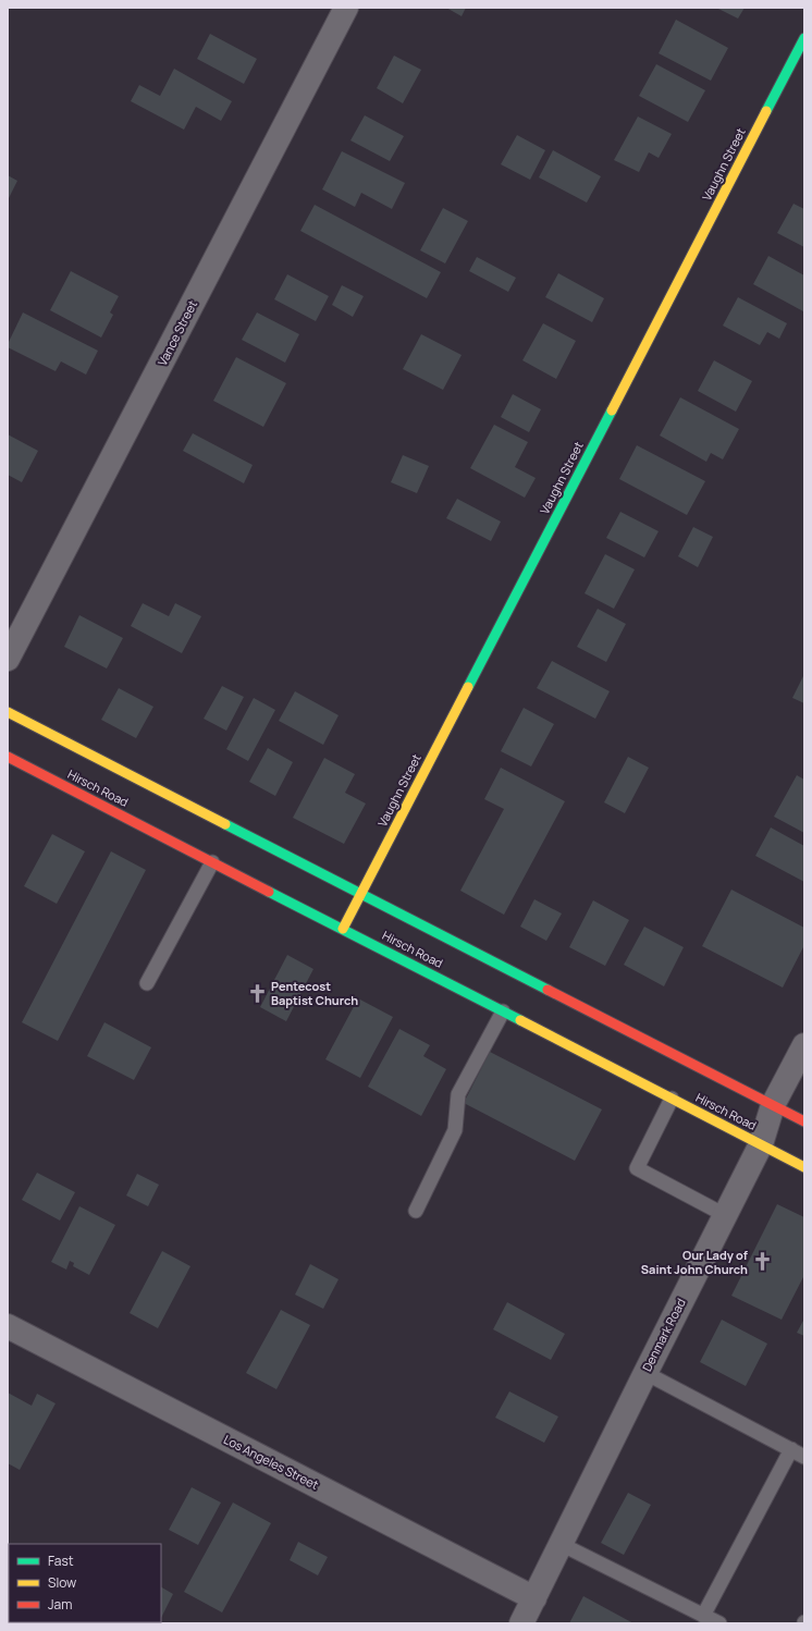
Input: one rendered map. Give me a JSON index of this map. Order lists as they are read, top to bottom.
{
  "streets": {
    "main road": ["Vaughn Street", "Hirsch Road"],
    "street": ["Vance Street", "Denmark Road", "Los Angeles Street"]
  },
  "crossings": [
    ["Vaughn Street", "Hirsch Road"],
    ["Hirsch Road", "Denmark Road"],
    ["Denmark Road", "Los Angeles Street"]
  ],
  "places": {
    "church": ["Pentecost Baptist Church", "Our Lady of Saint John Church"]
  },
  "legend": ["Fast", "Slow", "Jam"]
}
